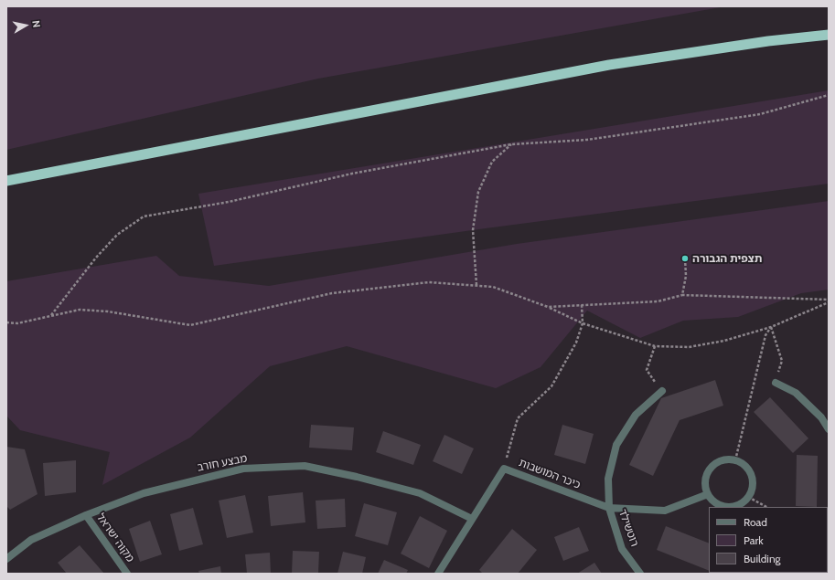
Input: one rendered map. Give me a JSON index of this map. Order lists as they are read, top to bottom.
{
  "streets": {
    "street": [
      "מבצע חורב",
      "כיכר המושבות",
      "רוטשילד",
      "מקוה ישראל"
    ]
  },
  "crossings": [
    ["מבצע חורב", "כיכר המושבות"],
    ["מבצע חורב", "מקוה ישראל"],
    ["כיכר המושבות", "רוטשילד"]
  ],
  "places": ["תצפית הגבורה"],
  "legend": ["Road", "Park", "Building"],
  "north": "right"
}
